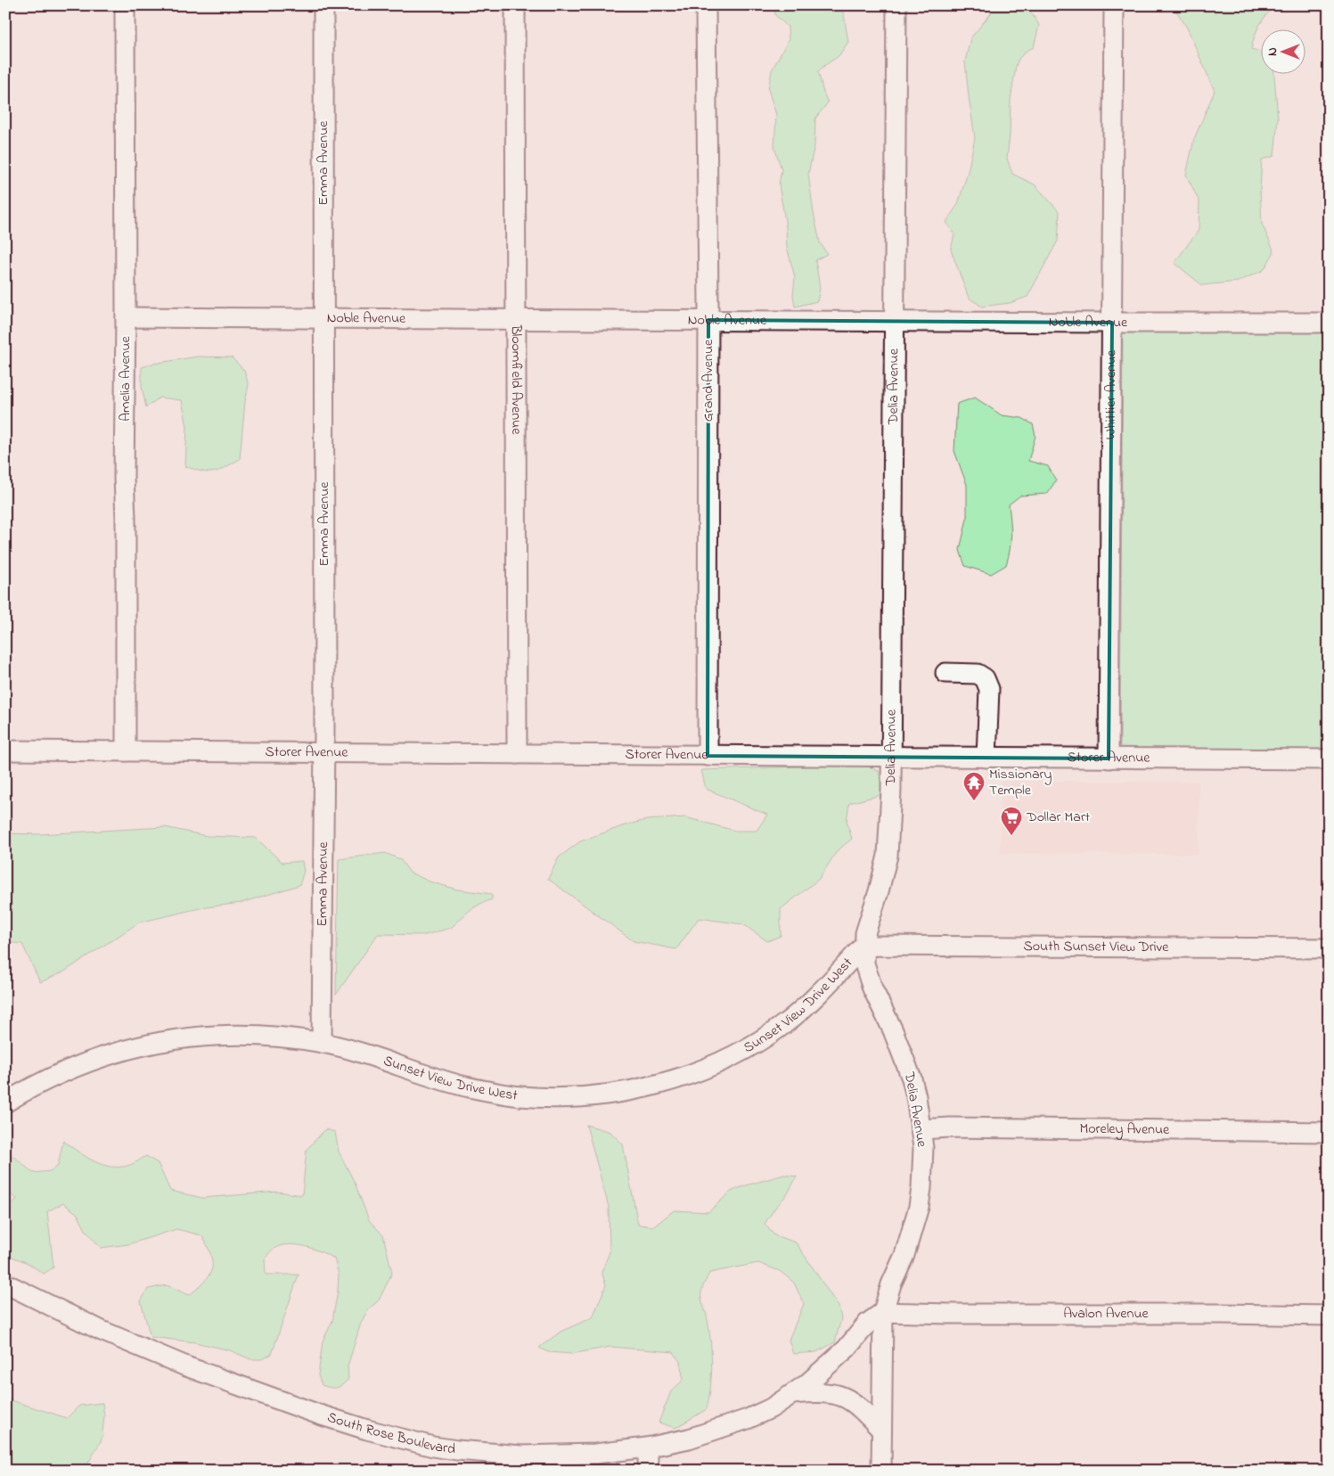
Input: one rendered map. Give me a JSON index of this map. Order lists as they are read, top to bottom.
{
  "streets": {
    "street": [
      "Emma Avenue",
      "Noble Avenue",
      "Amelia Avenue",
      "Bloomfield Avenue",
      "Grand Avenue",
      "Delia Avenue",
      "Whittier Avenue",
      "Storer Avenue",
      "South Sunset View Drive",
      "Sunset View Drive West",
      "Moreley Avenue",
      "Avalon Avenue",
      "South Rose Boulevard"
    ]
  },
  "crossings": [
    ["Emma Avenue", "Noble Avenue"],
    ["Emma Avenue", "Storer Avenue"],
    ["Emma Avenue", "Sunset View Drive West"],
    ["Noble Avenue", "Amelia Avenue"],
    ["Noble Avenue", "Bloomfield Avenue"],
    ["Noble Avenue", "Grand Avenue"],
    ["Noble Avenue", "Delia Avenue"],
    ["Noble Avenue", "Whittier Avenue"],
    ["Amelia Avenue", "Storer Avenue"],
    ["Bloomfield Avenue", "Storer Avenue"],
    ["Grand Avenue", "Storer Avenue"],
    ["Delia Avenue", "Storer Avenue"],
    ["Delia Avenue", "South Sunset View Drive"],
    ["Delia Avenue", "Sunset View Drive West"],
    ["Delia Avenue", "Moreley Avenue"],
    ["Delia Avenue", "Avalon Avenue"],
    ["Delia Avenue", "South Rose Boulevard"],
    ["Whittier Avenue", "Storer Avenue"],
    ["South Sunset View Drive", "Sunset View Drive West"],
    ["Avalon Avenue", "South Rose Boulevard"]
  ],
  "places": {
    "temple": ["Missionary Temple"],
    "supermarket": ["Dollar Mart"]
  },
  "north": "left"
}
